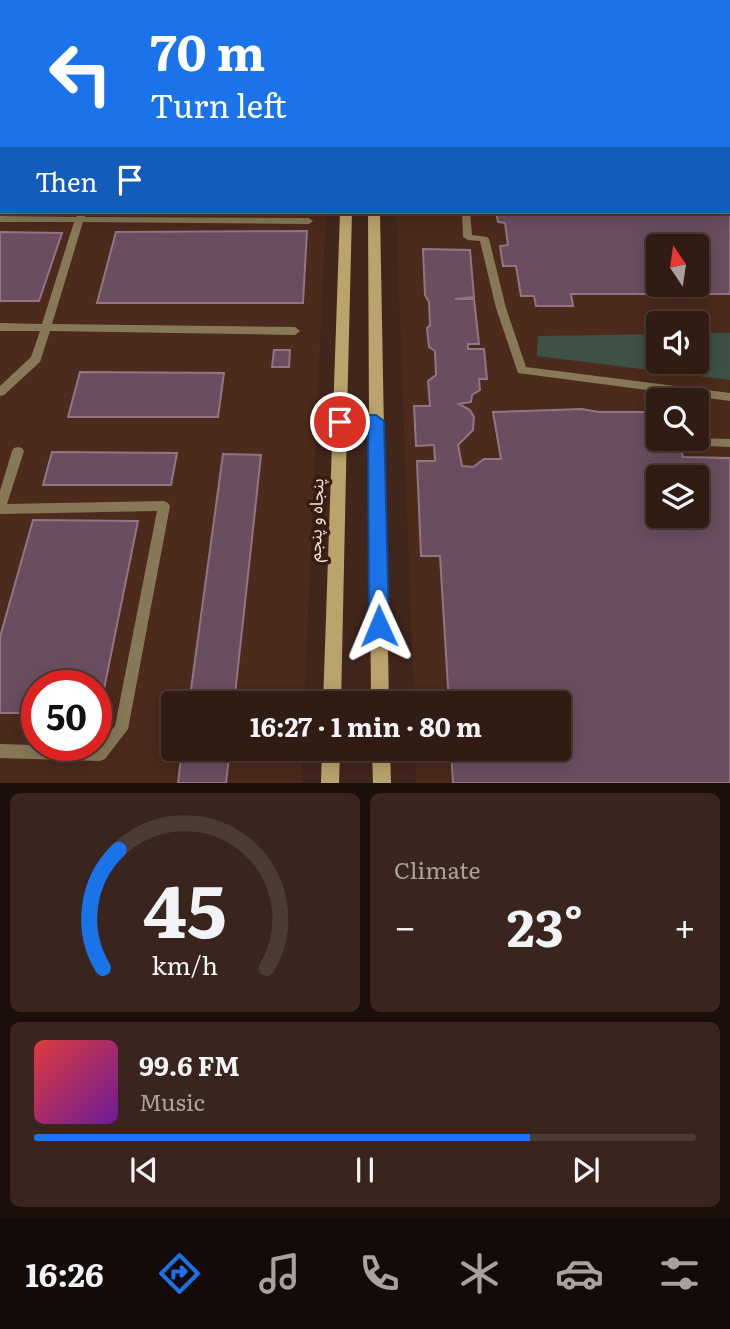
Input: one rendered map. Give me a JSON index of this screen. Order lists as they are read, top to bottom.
{
  "streets": {
    "main road": ["پنجاه و پنجم"]
  },
  "north": "top",
  "page": {
    "turn": ["70 m", "Turn left"],
    "then": "Then",
    "limit": "50",
    "trip": "16:27 · 1 min · 80 m",
    "tile": "Climate",
    "heat": ["−", "23°", "+"],
    "song": ["99.6 FM", "Music"],
    "tabs": "16:26",
    "gauge": ["45", "km/h"]
  }
}
